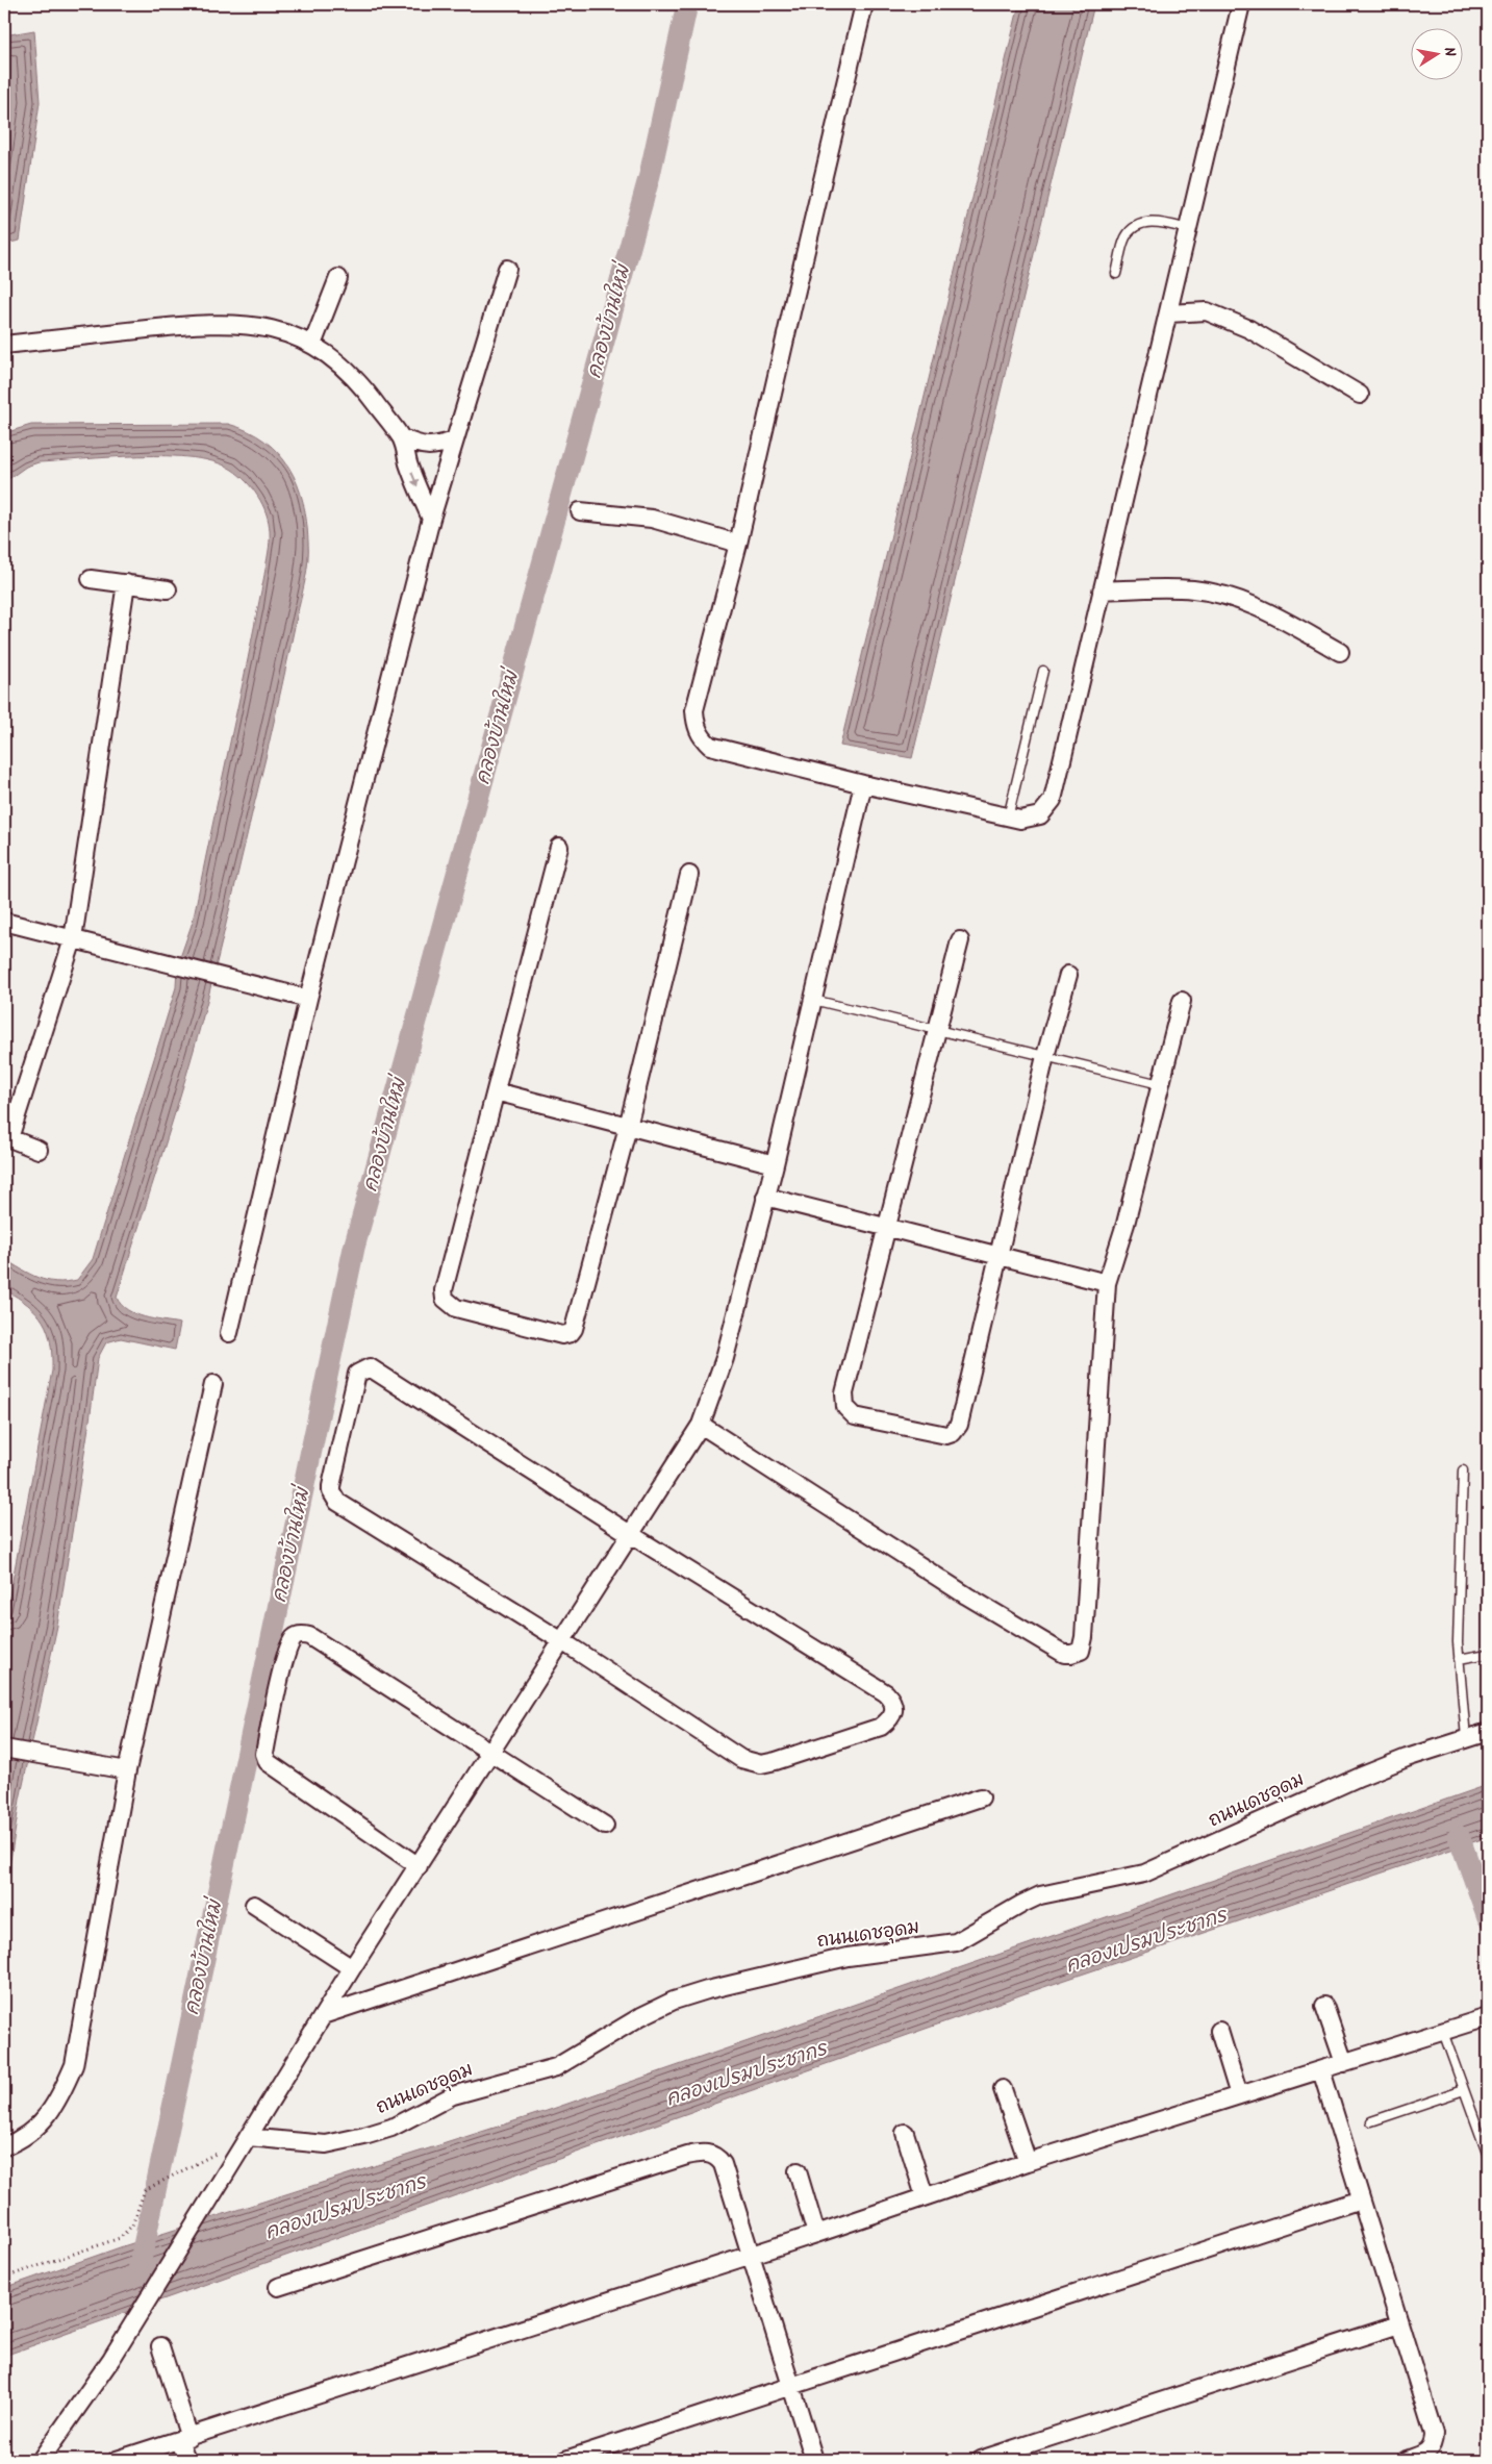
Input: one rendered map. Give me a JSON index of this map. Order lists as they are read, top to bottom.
{
  "streets": {
    "street": ["ถนนเดชอุดม"]
  },
  "water": ["คลองบ้านใหม่", "คลองเปรมประชากร"],
  "north": "right"
}
